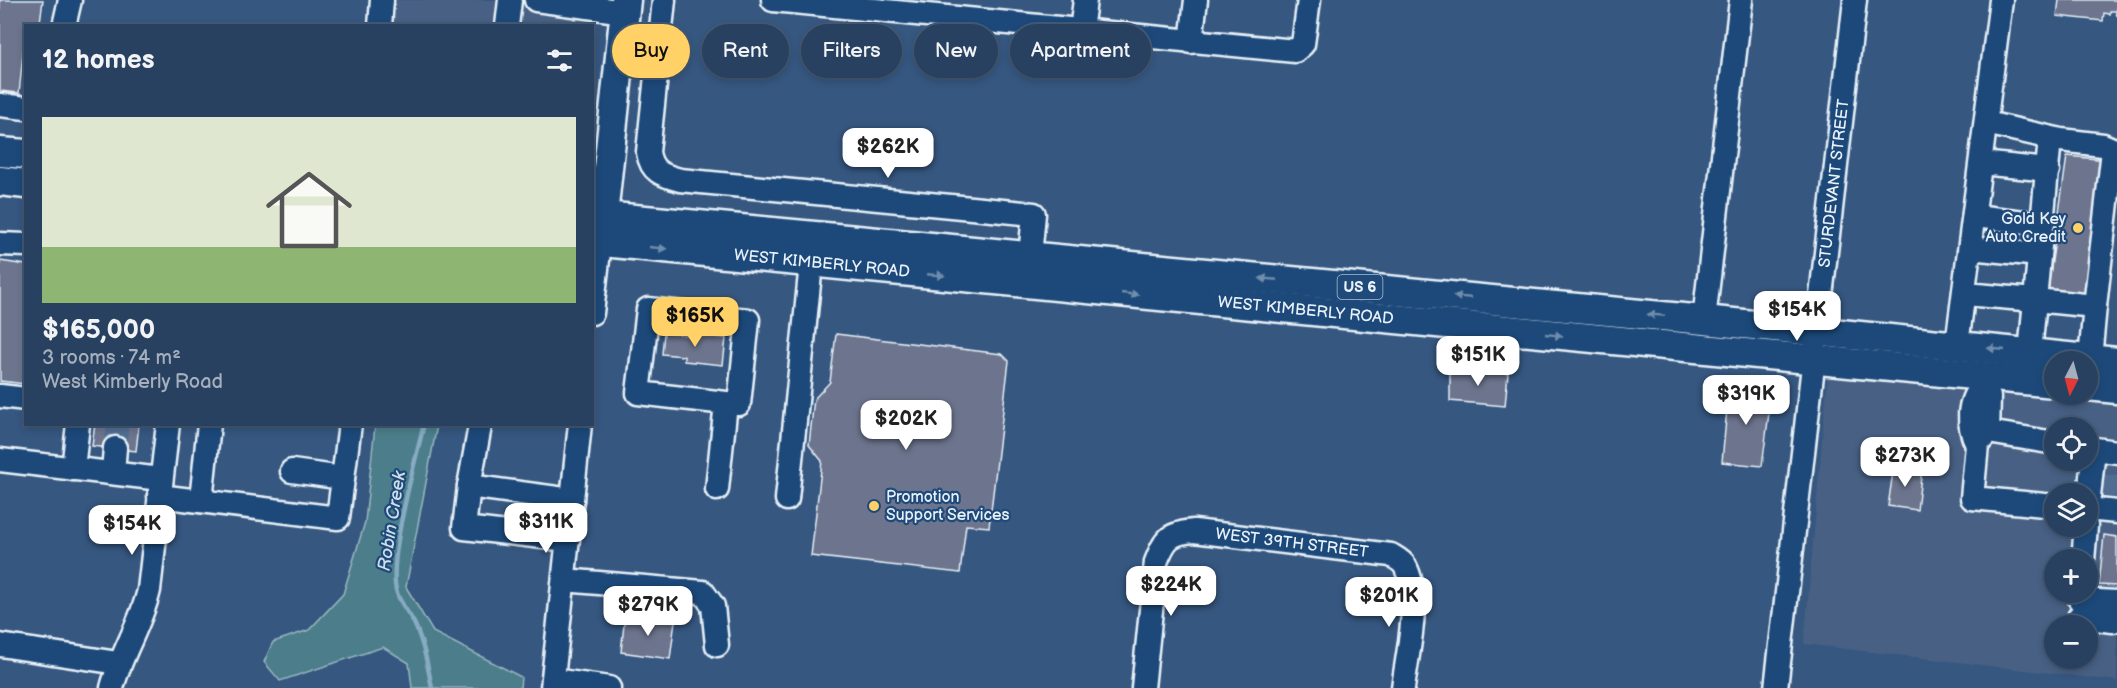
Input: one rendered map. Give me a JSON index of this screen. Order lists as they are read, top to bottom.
{
  "streets": {
    "main road": ["WEST KIMBERLY ROAD", "US 6"],
    "street": ["STURDEVANT STREET", "WEST 39TH STREET"]
  },
  "crossings": [
    ["STURDEVANT STREET", "WEST KIMBERLY ROAD"]
  ],
  "water": ["Robin Creek"],
  "places": ["Gold Key Auto Credit", "Promotion Support Services"],
  "north": "bottom",
  "page": {
    "chip": [
      "Buy",
      "Rent",
      "Filters",
      "New",
      "Apartment"
    ],
    "heading": "12 homes",
    "list": [
      {
        "name": "$165,000",
        "note": "3 rooms · 74 m² · West Kimberly Road"
      }
    ],
    "price": [
      "$262K",
      "$154K",
      "$165K",
      "$151K",
      "$319K",
      "$202K",
      "$273K",
      "$311K",
      "$154K",
      "$224K",
      "$201K",
      "$279K"
    ],
    "map_buttons": ["+", "−"]
  }
}
